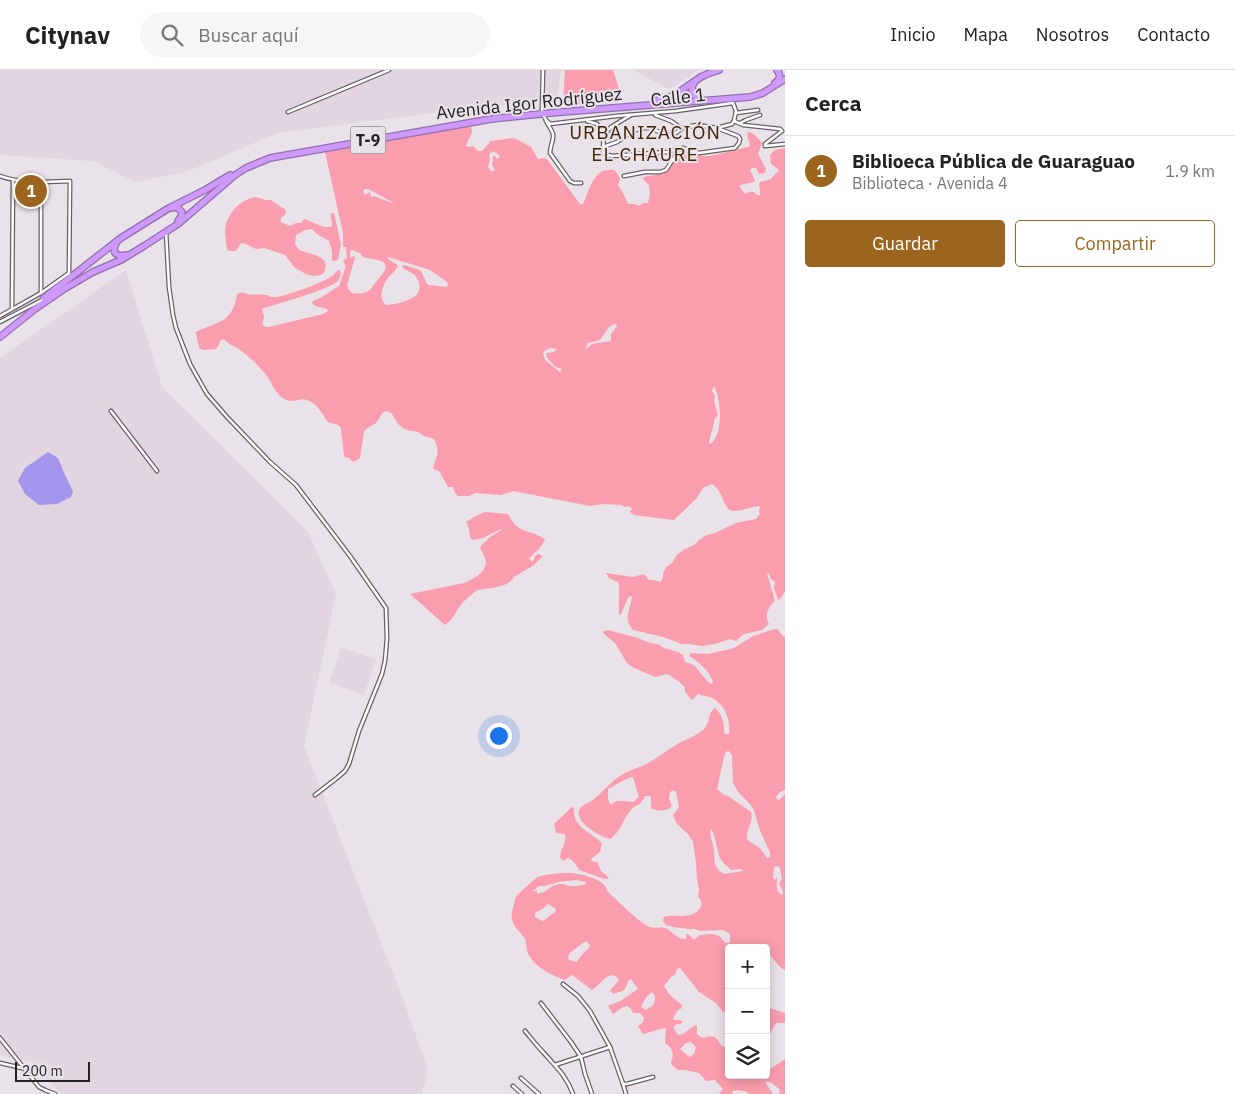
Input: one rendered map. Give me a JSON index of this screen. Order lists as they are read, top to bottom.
{
  "streets": {
    "highway": ["Avenida Igor Rodríguez", "T-9"],
    "street": ["Calle 1"]
  },
  "crossings": [
    ["Calle 1", "Avenida Igor Rodríguez"],
    ["Avenida Igor Rodríguez", "T-9"]
  ],
  "districts": ["URBANIZACIÓN EL CHAURE"],
  "scale_bar": "200 m",
  "page": {
    "header": "Citynav",
    "search": "Buscar aquí",
    "nav": [
      "Inicio",
      "Mapa",
      "Nosotros",
      "Contacto"
    ],
    "heading": "Cerca",
    "list": [
      {
        "mark": "1",
        "name": "Biblioeca Pública de Guaraguao",
        "note": "Biblioteca · Avenida 4",
        "value": "1.9 km"
      }
    ],
    "pins": "1",
    "buttons": ["Guardar", "Compartir"],
    "map_buttons": ["+", "−"],
    "scale": "200 m"
  }
}
